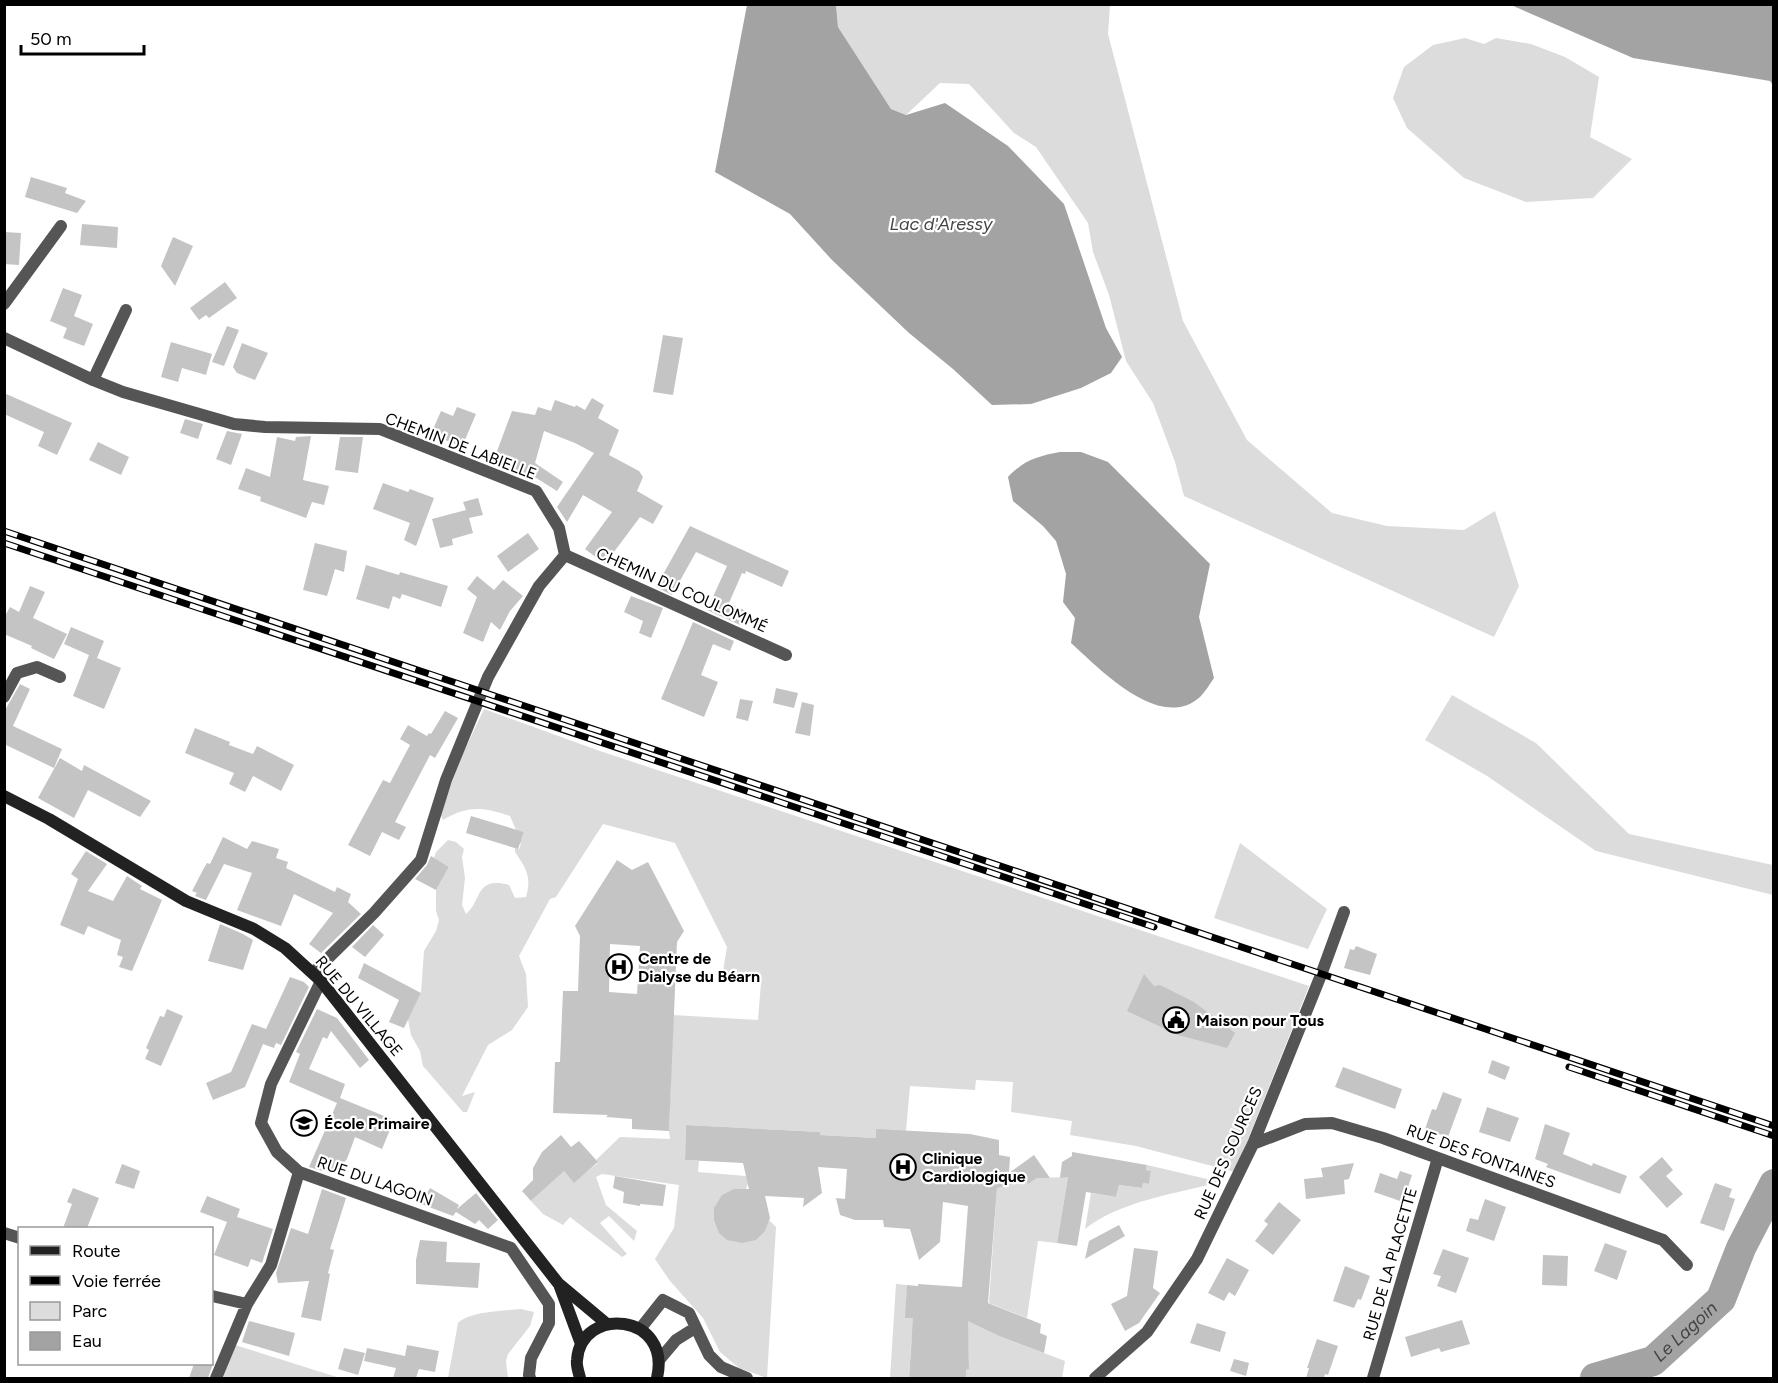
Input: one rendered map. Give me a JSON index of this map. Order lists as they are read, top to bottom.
{
  "streets": {
    "main road": ["RUE DU VILLAGE"],
    "street": [
      "CHEMIN DE LABIELLE",
      "CHEMIN DU COULOMMÉ",
      "RUE DES SOURCES",
      "RUE DES FONTAINES",
      "RUE DU LAGOIN",
      "RUE DE LA PLACETTE"
    ]
  },
  "crossings": [
    ["CHEMIN DE LABIELLE", "CHEMIN DU COULOMMÉ"],
    ["RUE DES SOURCES", "RUE DES FONTAINES"],
    ["RUE DES FONTAINES", "RUE DE LA PLACETTE"]
  ],
  "water": ["Lac d'Aressy", "Le Lagoin"],
  "places": {
    "hospital": ["Centre de Dialyse du Béarn", "Clinique Cardiologique"],
    "public building": ["Maison pour Tous"],
    "school or university": ["École Primaire"]
  },
  "legend": [
    "Route",
    "Voie ferrée",
    "Parc",
    "Eau"
  ],
  "scale_bar": "50 m"
}
